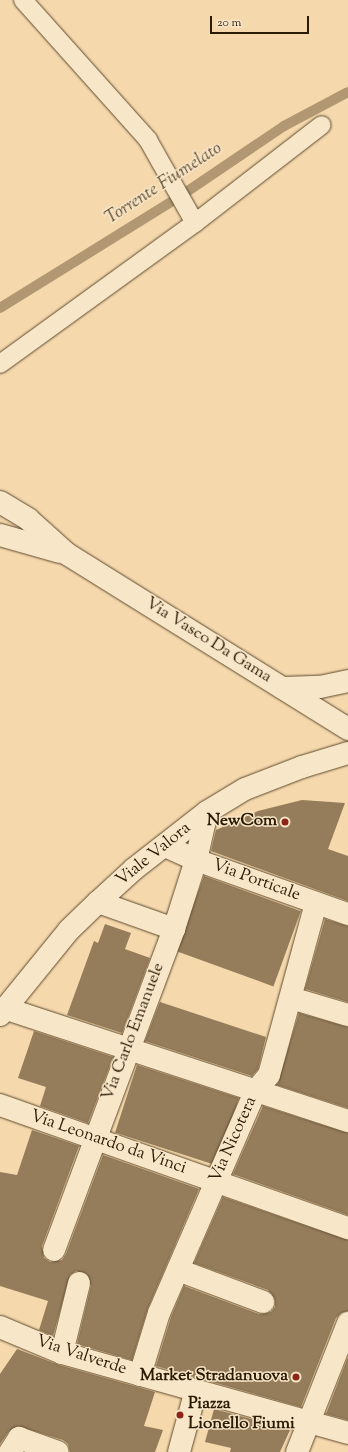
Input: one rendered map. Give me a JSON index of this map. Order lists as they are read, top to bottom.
{
  "streets": {
    "street": [
      "Via Vasco Da Gama",
      "Viale Valora",
      "Via Porticale",
      "Via Carlo Emanuele",
      "Via Nicotera",
      "Via Leonardo da Vinci",
      "Via Valverde"
    ]
  },
  "crossings": [
    ["Viale Valora", "Via Porticale"],
    ["Viale Valora", "Via Carlo Emanuele"],
    ["Via Porticale", "Via Carlo Emanuele"],
    ["Via Porticale", "Via Nicotera"],
    ["Via Carlo Emanuele", "Via Leonardo da Vinci"],
    ["Via Nicotera", "Via Leonardo da Vinci"],
    ["Via Nicotera", "Via Valverde"]
  ],
  "water": ["Torrente Fiumelato"],
  "places": ["NewCom", "Market Stradanuova", "Piazza Lionello Fiumi"],
  "scale_bar": "20 m"
}
